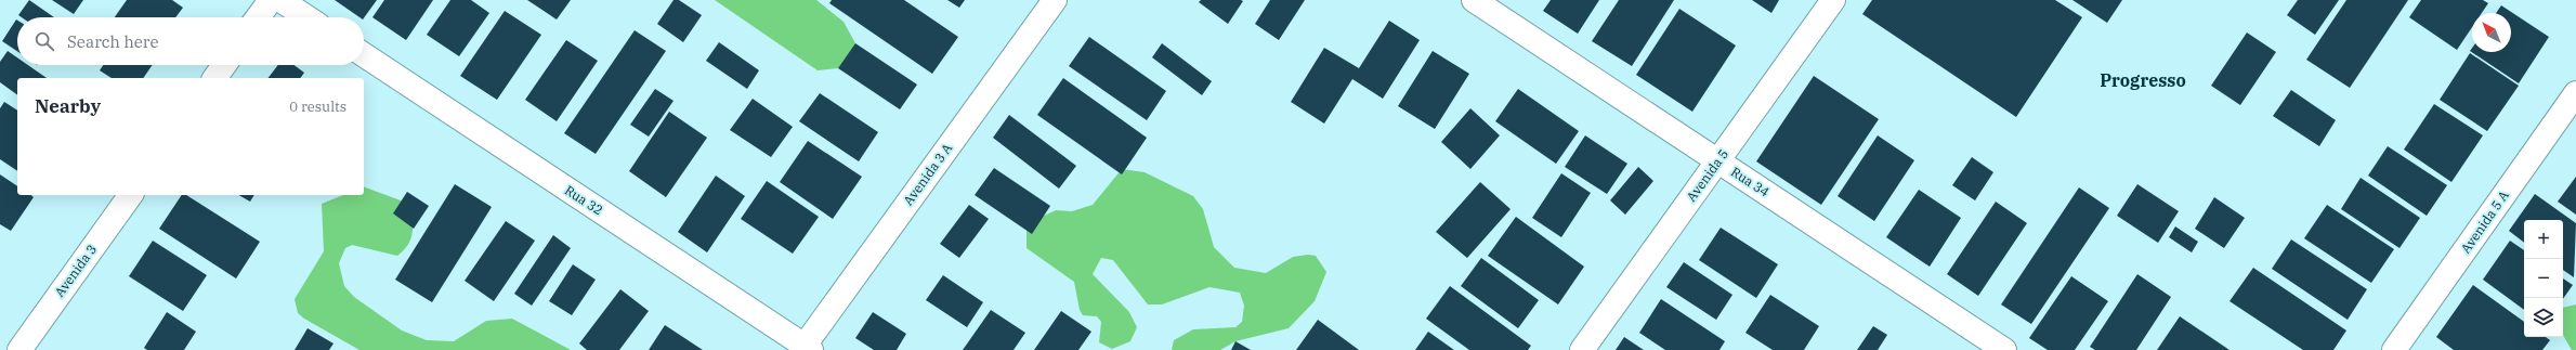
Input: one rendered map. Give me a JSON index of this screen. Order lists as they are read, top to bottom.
{
  "streets": {
    "street": [
      "Avenida 3 A",
      "Avenida 5",
      "Rua 34",
      "Rua 32",
      "Avenida 5 A",
      "Avenida 3"
    ]
  },
  "crossings": [
    ["Avenida 3 A", "Rua 32"],
    ["Avenida 5", "Rua 34"]
  ],
  "districts": ["Progresso"],
  "north": "top left",
  "page": {
    "search": "Search here",
    "heading": ["Nearby", "0 results"],
    "map_buttons": ["+", "−"]
  }
}
